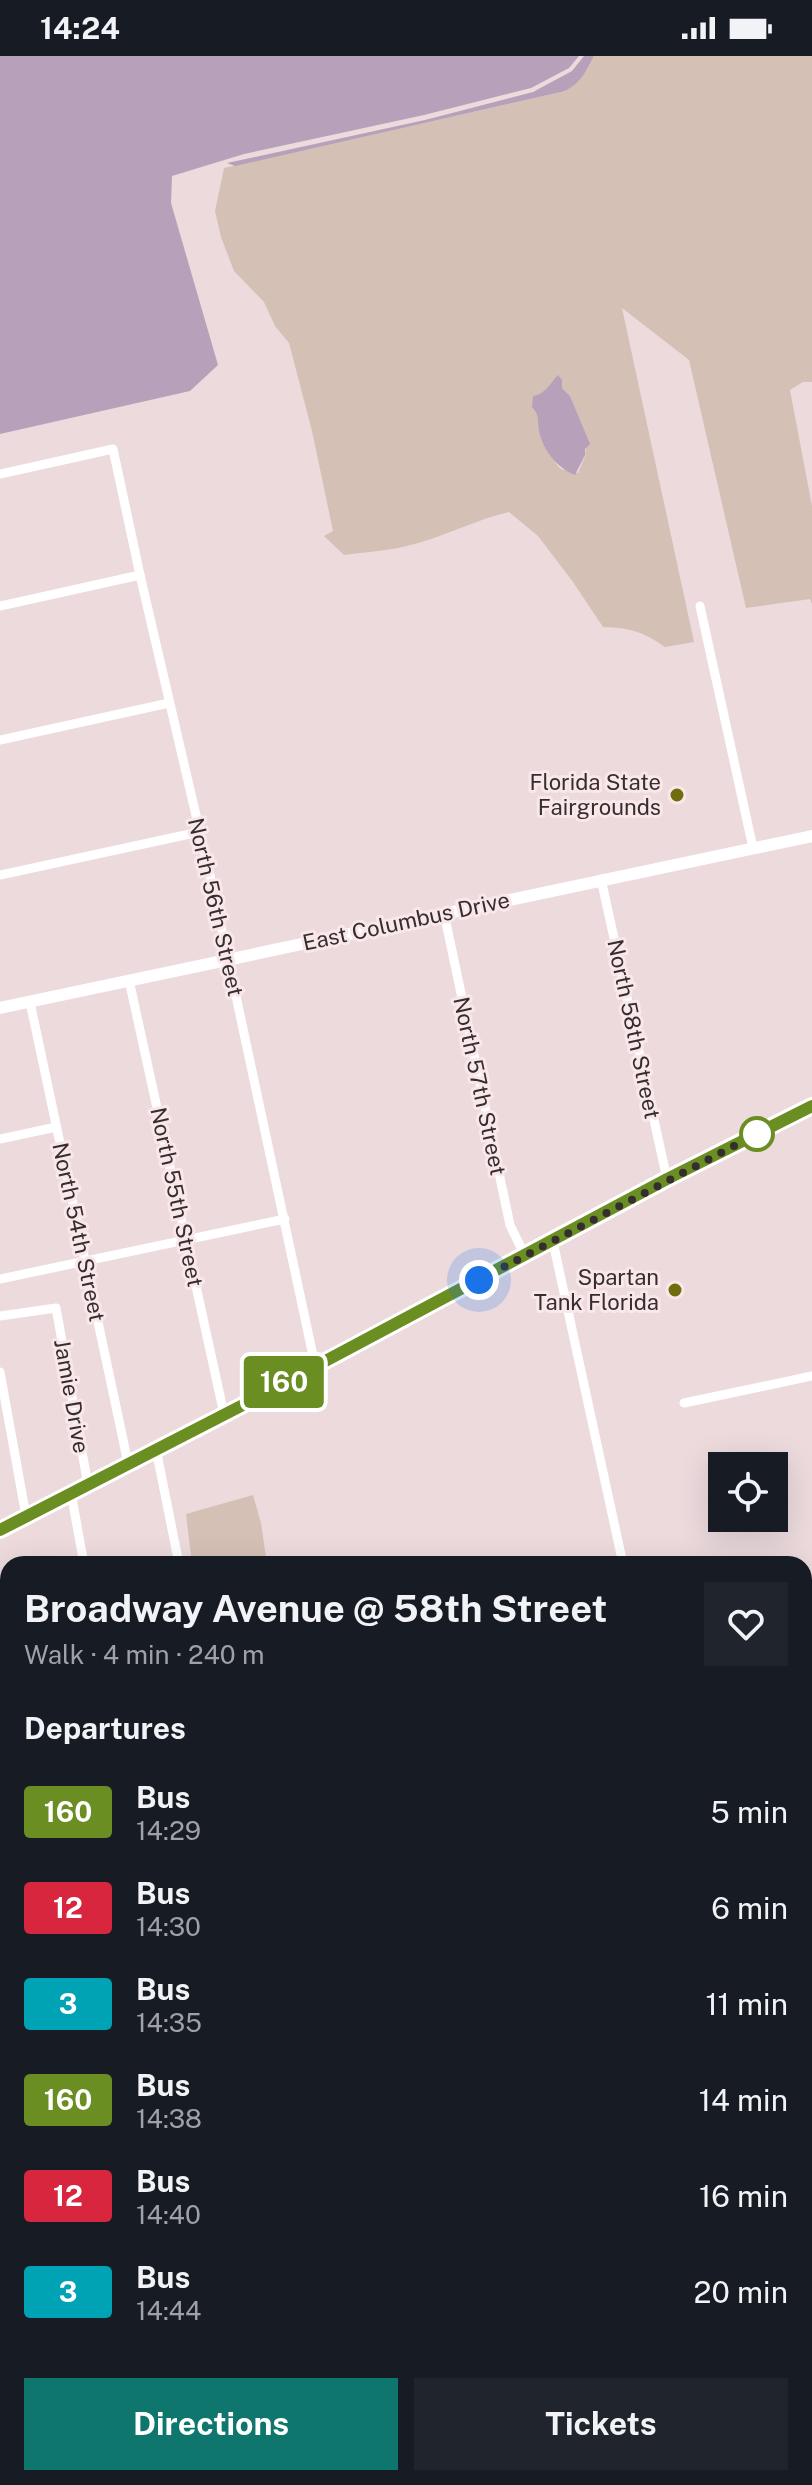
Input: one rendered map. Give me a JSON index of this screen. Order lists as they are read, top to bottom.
{
  "streets": {
    "street": [
      "North 56th Street",
      "East Columbus Drive",
      "North 58th Street",
      "North 57th Street",
      "North 55th Street",
      "North 54th Street",
      "Jamie Drive"
    ]
  },
  "crossings": [
    ["North 56th Street", "East Columbus Drive"],
    ["East Columbus Drive", "North 58th Street"],
    ["East Columbus Drive", "North 57th Street"],
    ["East Columbus Drive", "North 55th Street"],
    ["East Columbus Drive", "North 54th Street"]
  ],
  "places": ["Florida State Fairgrounds", "Spartan Tank Florida"],
  "lines": ["bus line 160"],
  "page": {
    "status": "14:24",
    "on_map": "160",
    "heading": [
      ["Broadway Avenue @ 58th Street", "Walk · 4 min · 240 m"],
      "Departures"
    ],
    "list": [
      {
        "mark": "160",
        "name": "Bus",
        "note": "14:29",
        "value": "5 min"
      },
      {
        "mark": "12",
        "name": "Bus",
        "note": "14:30",
        "value": "6 min"
      },
      {
        "mark": "3",
        "name": "Bus",
        "note": "14:35",
        "value": "11 min"
      },
      {
        "mark": "160",
        "name": "Bus",
        "note": "14:38",
        "value": "14 min"
      },
      {
        "mark": "12",
        "name": "Bus",
        "note": "14:40",
        "value": "16 min"
      },
      {
        "mark": "3",
        "name": "Bus",
        "note": "14:44",
        "value": "20 min"
      }
    ],
    "buttons": ["Directions", "Tickets"]
  }
}
